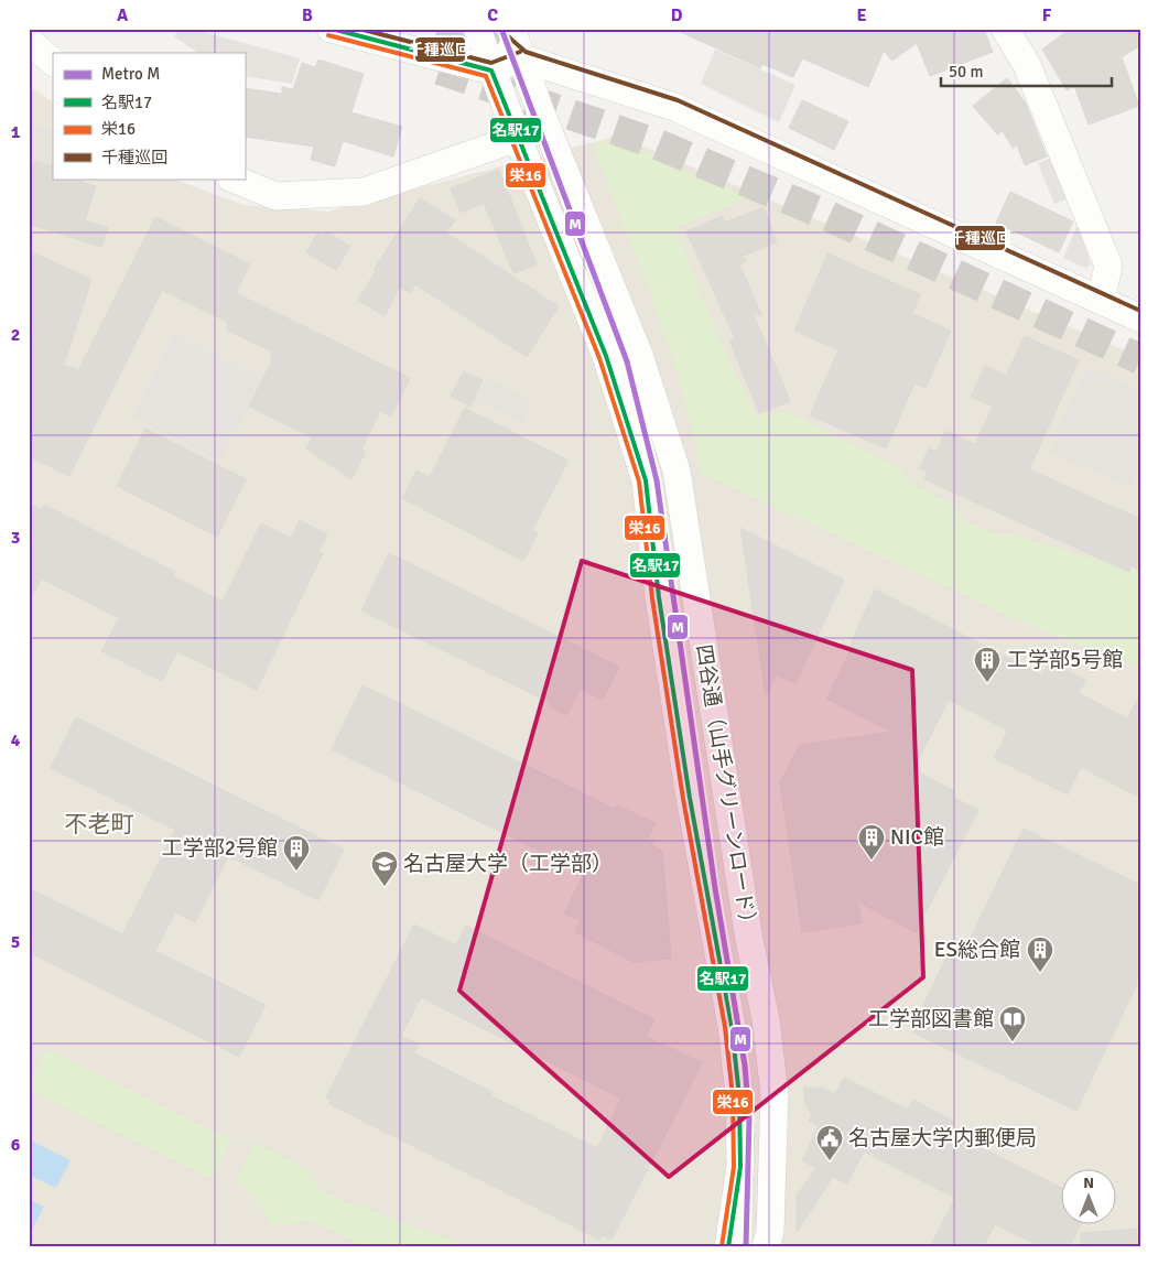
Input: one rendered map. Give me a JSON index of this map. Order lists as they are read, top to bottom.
{
  "streets": {
    "street": ["四谷通（山手グリーンロード）"]
  },
  "districts": ["不老町"],
  "places": {
    "building": [
      "工学部5号館",
      "NIC館",
      "工学部2号館",
      "ES総合館"
    ],
    "school or university": ["名古屋大学（工学部）"],
    "library": ["工学部図書館"],
    "public building": ["名古屋大学内郵便局"]
  },
  "lines": [
    "metro line M",
    "transit line 名駅17",
    "transit line 千種巡回",
    "transit line 栄16"
  ],
  "legend": [
    "Metro M",
    "名駅17",
    "栄16",
    "千種巡回"
  ],
  "scale_bar": "50 m",
  "north": "top",
  "grid": {
    "columns": [
      "A",
      "B",
      "C",
      "D",
      "E",
      "F"
    ],
    "rows": [
      "1",
      "2",
      "3",
      "4",
      "5",
      "6"
    ]
  }
}
